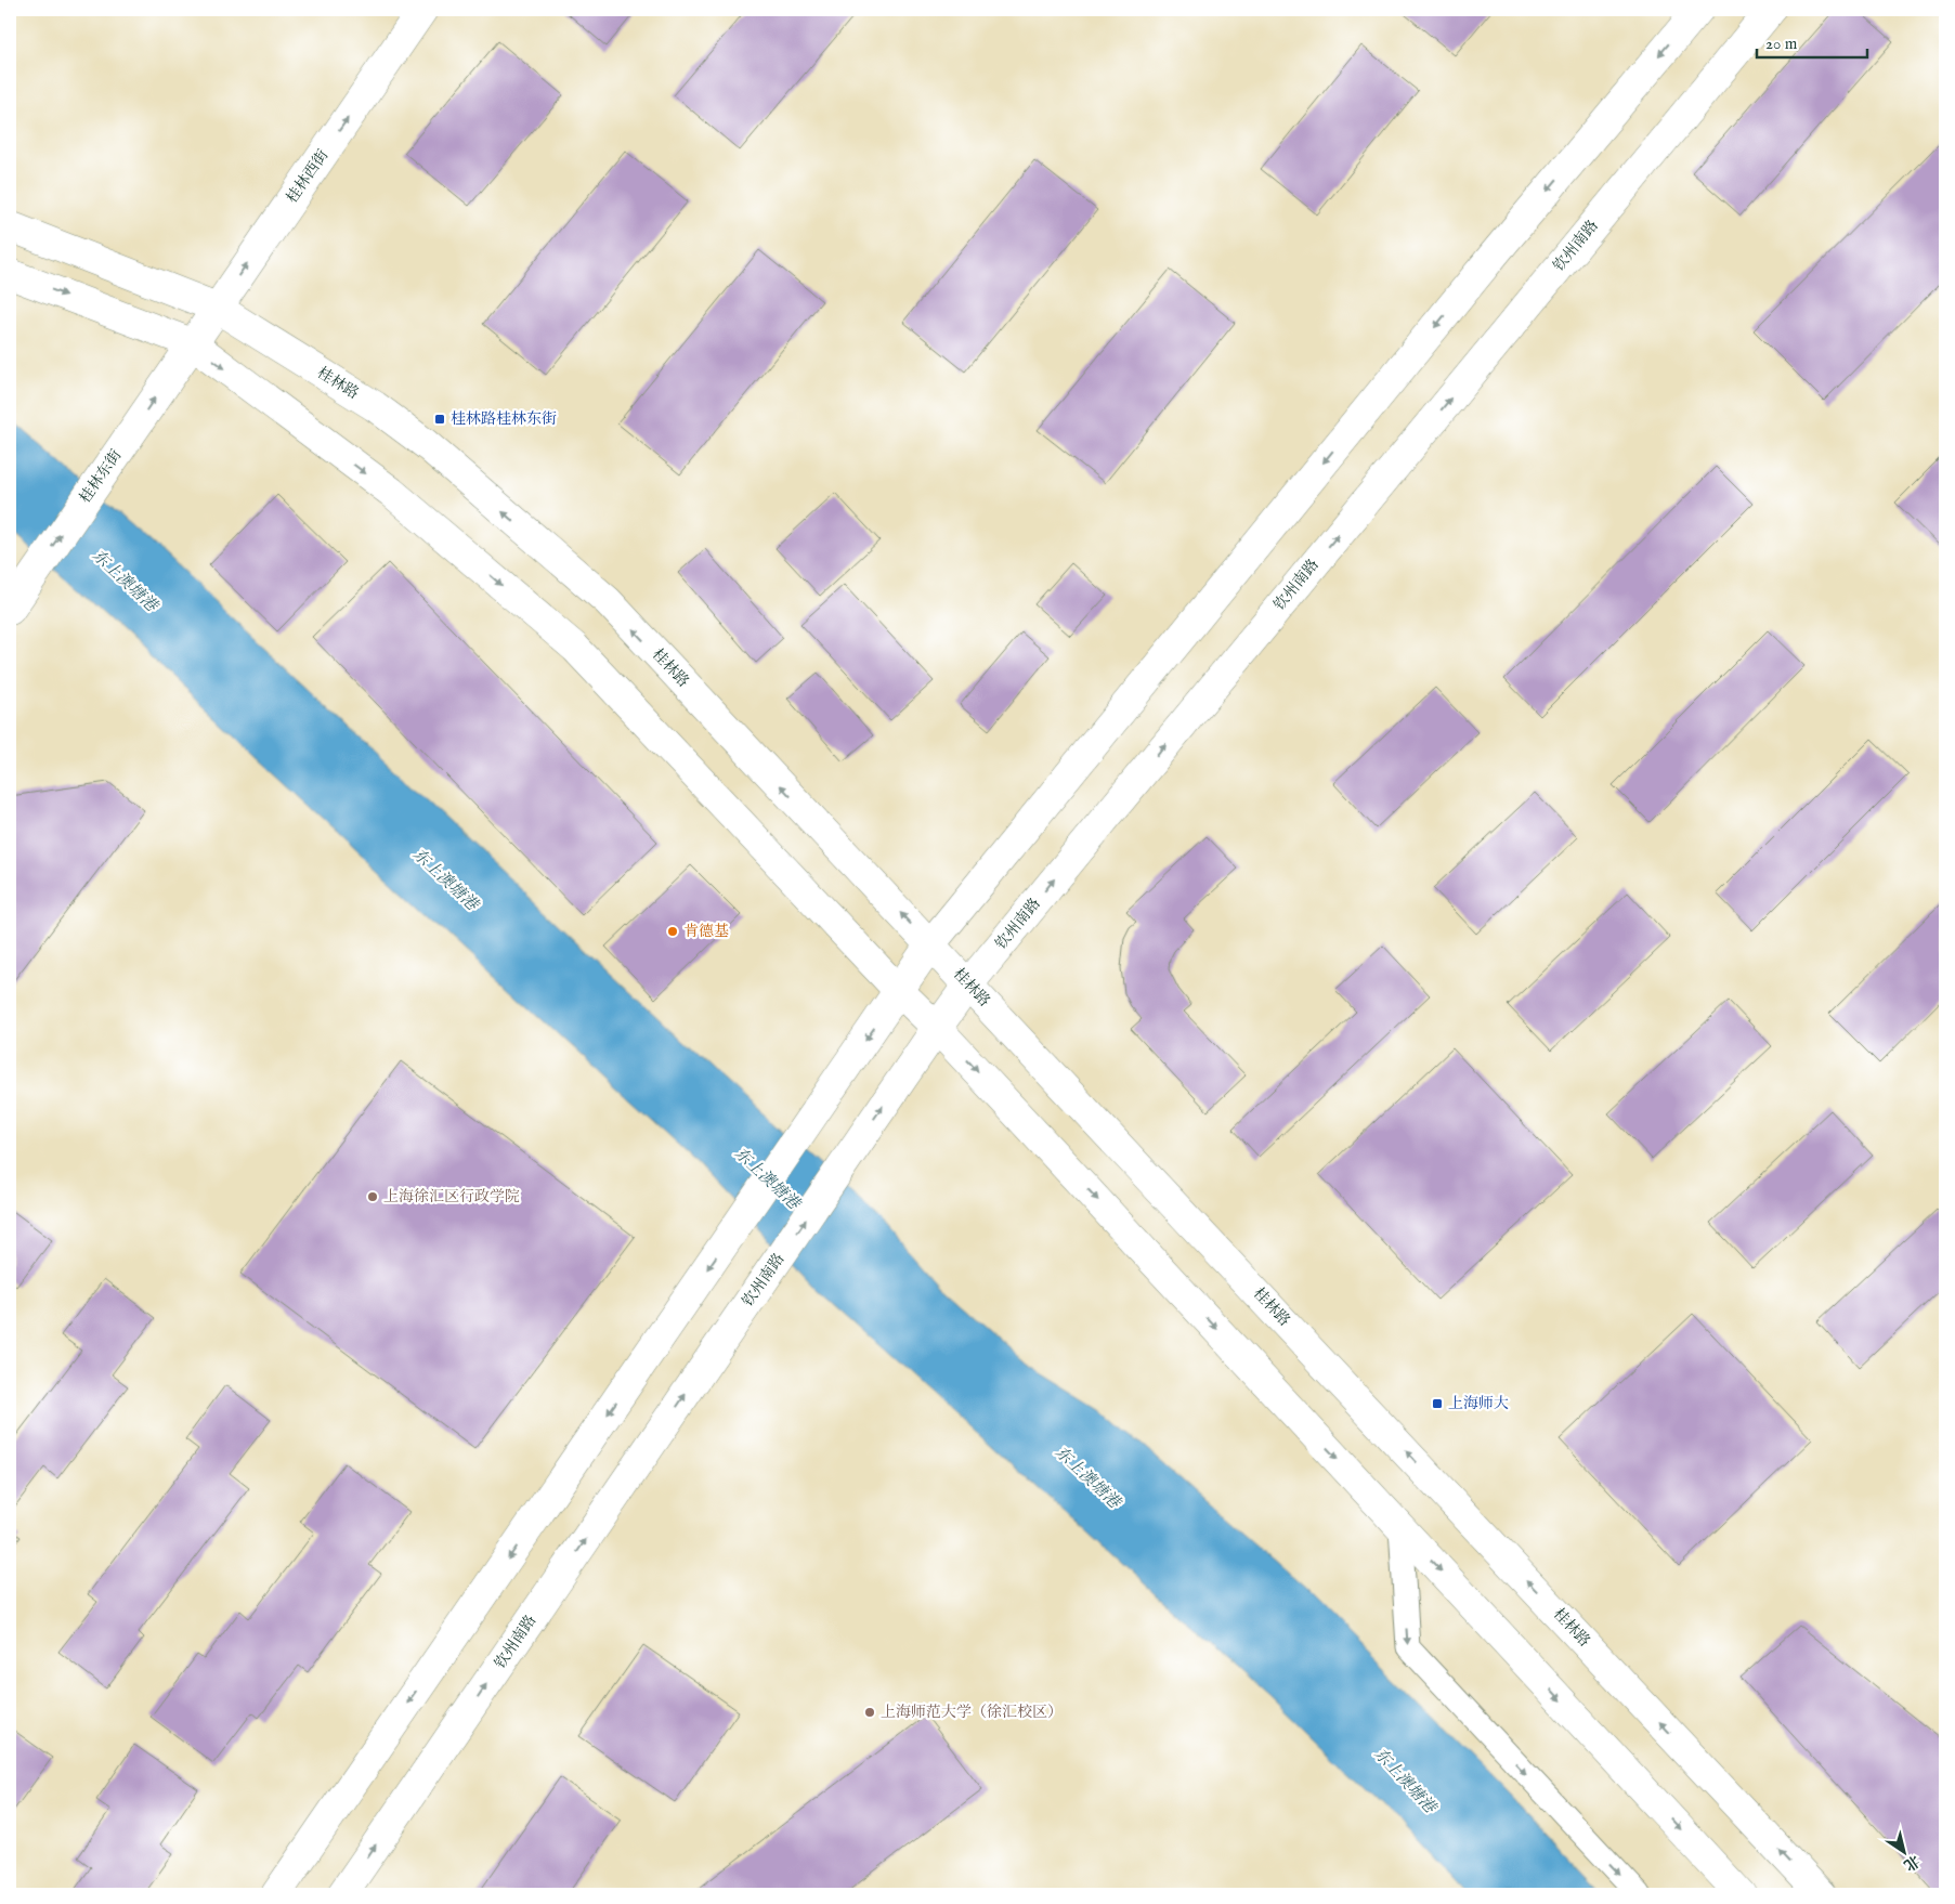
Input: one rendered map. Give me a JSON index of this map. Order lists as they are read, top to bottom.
{
  "streets": {
    "street": [
      "桂林西街",
      "钦州南路",
      "桂林路",
      "桂林东街"
    ]
  },
  "crossings": [
    ["桂林西街", "桂林路"],
    ["桂林西街", "桂林东街"],
    ["钦州南路", "桂林路"]
  ],
  "one_way": ["桂林西街", "桂林东街"],
  "water": ["东上澳塘港"],
  "places": {
    "transit": ["桂林路桂林东街", "上海师大"],
    "other": ["肯德基", "上海徐汇区行政学院", "上海师范大学（徐汇校区）"]
  },
  "scale_bar": "20 m",
  "north": "bottom right"
}
